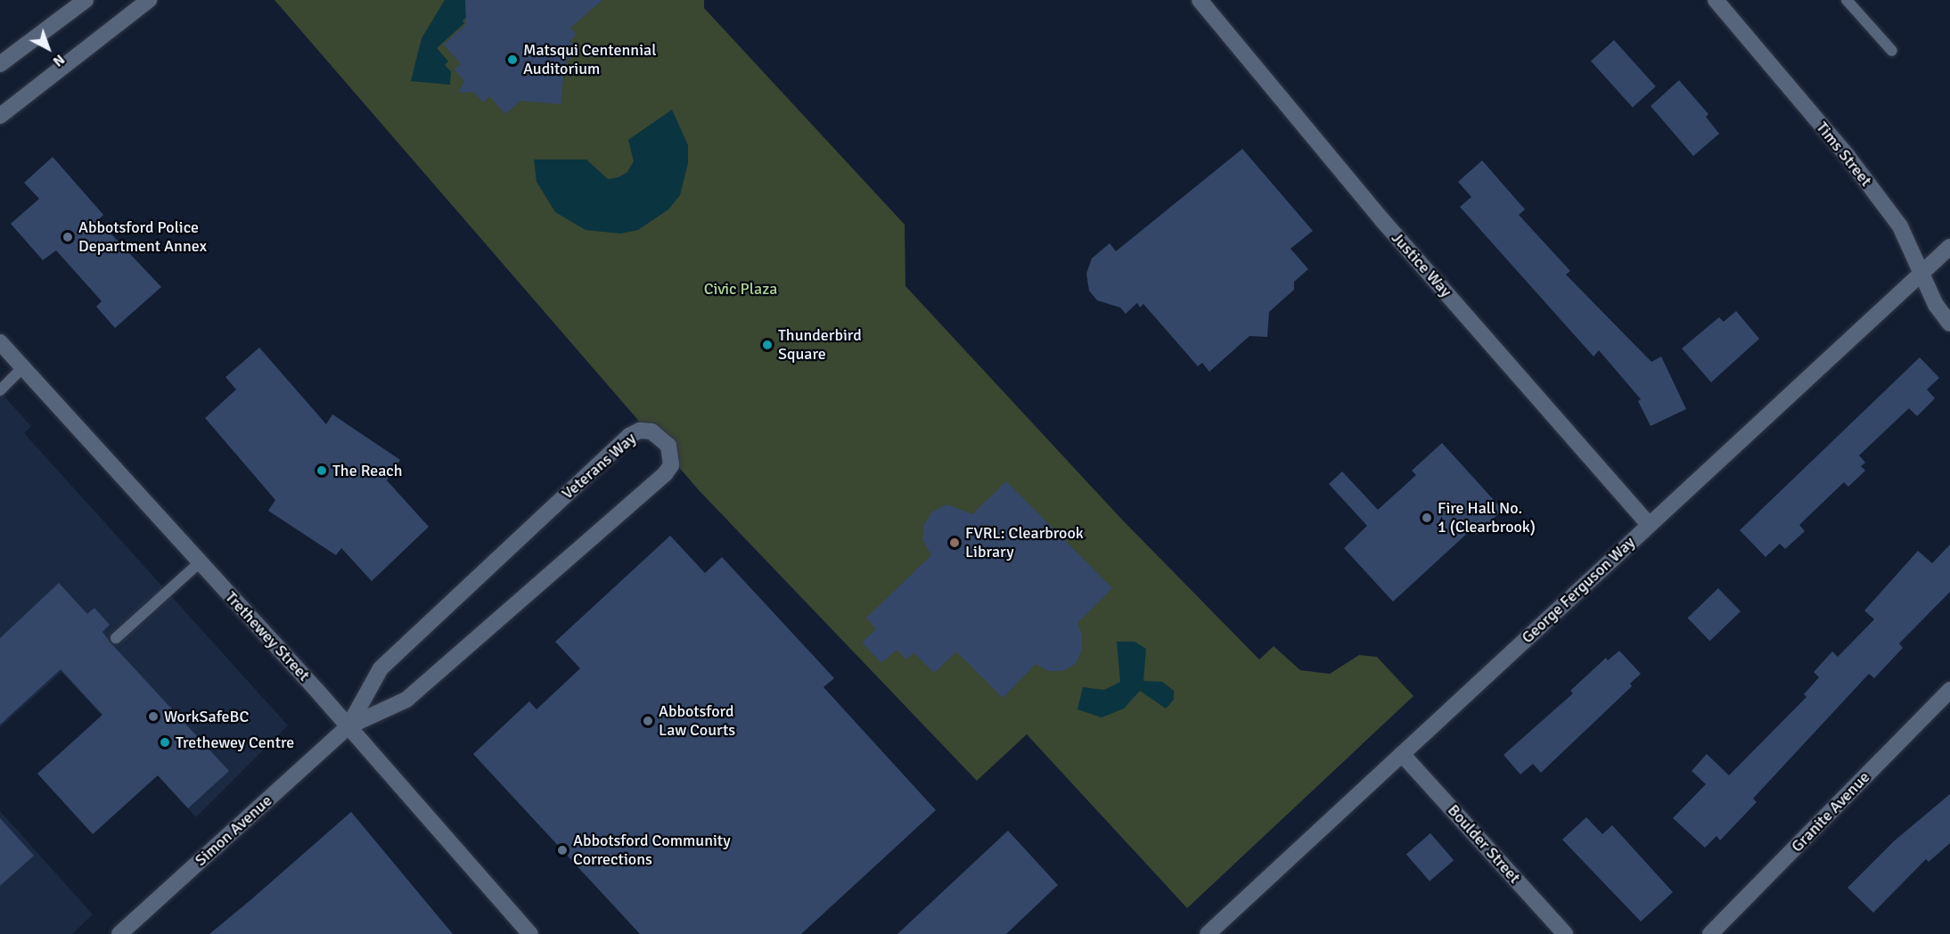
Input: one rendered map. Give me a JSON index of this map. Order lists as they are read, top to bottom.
{
  "streets": {
    "street": [
      "Tims Street",
      "Justice Way",
      "Veterans Way",
      "George Ferguson Way",
      "Trethewey Street",
      "Granite Avenue",
      "Simon Avenue",
      "Boulder Street"
    ]
  },
  "crossings": [
    ["Tims Street", "George Ferguson Way"],
    ["Justice Way", "George Ferguson Way"],
    ["Veterans Way", "Trethewey Street"],
    ["Veterans Way", "Simon Avenue"],
    ["George Ferguson Way", "Boulder Street"],
    ["Trethewey Street", "Simon Avenue"]
  ],
  "parks": ["Civic Plaza"],
  "places": [
    "Matsqui Centennial Auditorium",
    "Abbotsford Police Department Annex",
    "Thunderbird Square",
    "The Reach",
    "Fire Hall No. 1 (Clearbrook)",
    "FVRL: Clearbrook Library",
    "WorkSafeBC",
    "Abbotsford Law Courts",
    "Trethewey Centre",
    "Abbotsford Community Corrections"
  ],
  "north": "bottom right"
}
